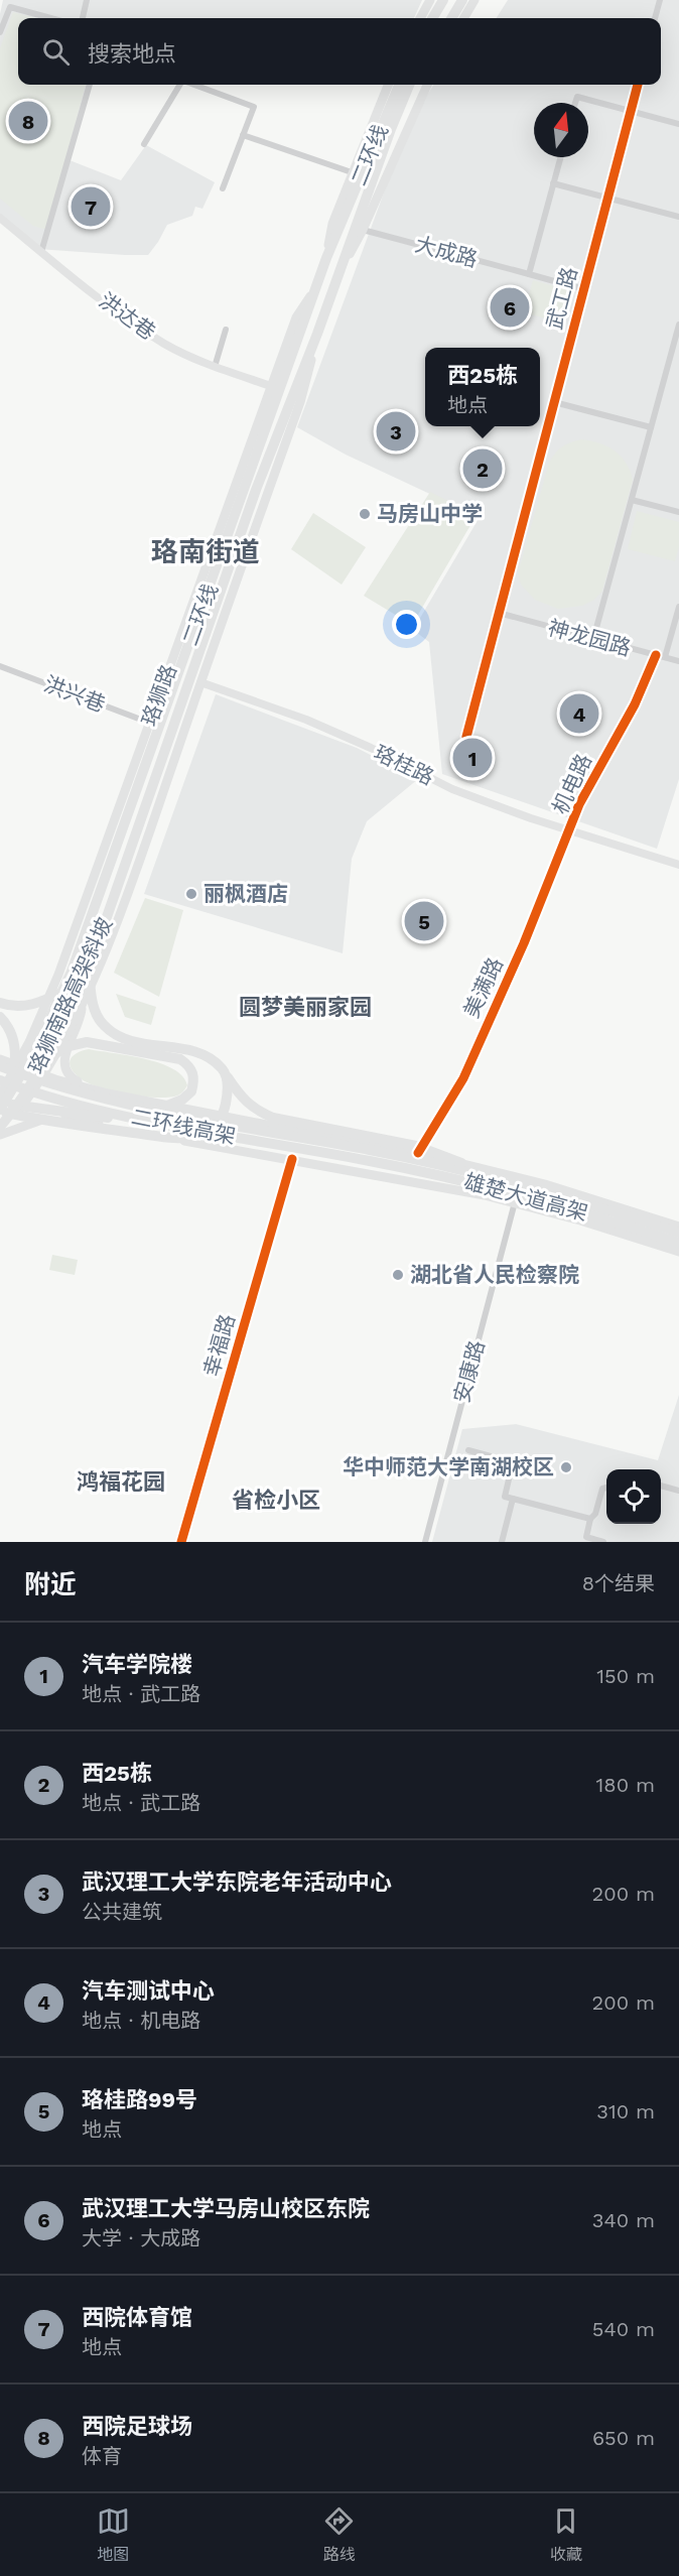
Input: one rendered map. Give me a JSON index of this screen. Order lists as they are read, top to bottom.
{
  "streets": {
    "highway": [
      "二环线",
      "珞狮南路高架斜坡",
      "二环线高架",
      "雄楚大道高架"
    ],
    "main road": ["珞狮路"],
    "street": [
      "大成路",
      "武工路",
      "洪达巷",
      "神龙园路",
      "洪兴巷",
      "珞桂路",
      "机电路",
      "美满路",
      "幸福路",
      "安康路"
    ]
  },
  "crossings": [
    ["二环线", "珞狮路"],
    ["二环线", "珞狮南路高架斜坡"],
    ["大成路", "武工路"],
    ["武工路", "神龙园路"],
    ["洪达巷", "珞狮路"],
    ["神龙园路", "机电路"],
    ["洪兴巷", "珞狮路"],
    ["珞狮路", "珞桂路"],
    ["珞桂路", "机电路"],
    ["珞桂路", "美满路"],
    ["机电路", "美满路"],
    ["二环线高架", "雄楚大道高架"]
  ],
  "districts": [
    "珞南街道",
    "圆梦美丽家园",
    "鸿福花园",
    "省检小区"
  ],
  "places": [
    "马房山中学",
    "丽枫酒店",
    "湖北省人民检察院",
    "华中师范大学南湖校区"
  ],
  "north": "top",
  "page": {
    "search": "搜索地点",
    "pins": [
      "8",
      "7",
      "6",
      "3",
      "2",
      "4",
      "1",
      "5"
    ],
    "popup": ["西25栋", "地点"],
    "heading": ["附近", "8个结果"],
    "list": [
      {
        "mark": "1",
        "name": "汽车学院楼",
        "note": "地点 · 武工路",
        "value": "150 m"
      },
      {
        "mark": "2",
        "name": "西25栋",
        "note": "地点 · 武工路",
        "value": "180 m"
      },
      {
        "mark": "3",
        "name": "武汉理工大学东院老年活动中心",
        "note": "公共建筑",
        "value": "200 m"
      },
      {
        "mark": "4",
        "name": "汽车测试中心",
        "note": "地点 · 机电路",
        "value": "200 m"
      },
      {
        "mark": "5",
        "name": "珞桂路99号",
        "note": "地点",
        "value": "310 m"
      },
      {
        "mark": "6",
        "name": "武汉理工大学马房山校区东院",
        "note": "大学 · 大成路",
        "value": "340 m"
      },
      {
        "mark": "7",
        "name": "西院体育馆",
        "note": "地点",
        "value": "540 m"
      },
      {
        "mark": "8",
        "name": "西院足球场",
        "note": "体育",
        "value": "650 m"
      }
    ],
    "nav": ["地图", "路线", "收藏"]
  }
}
